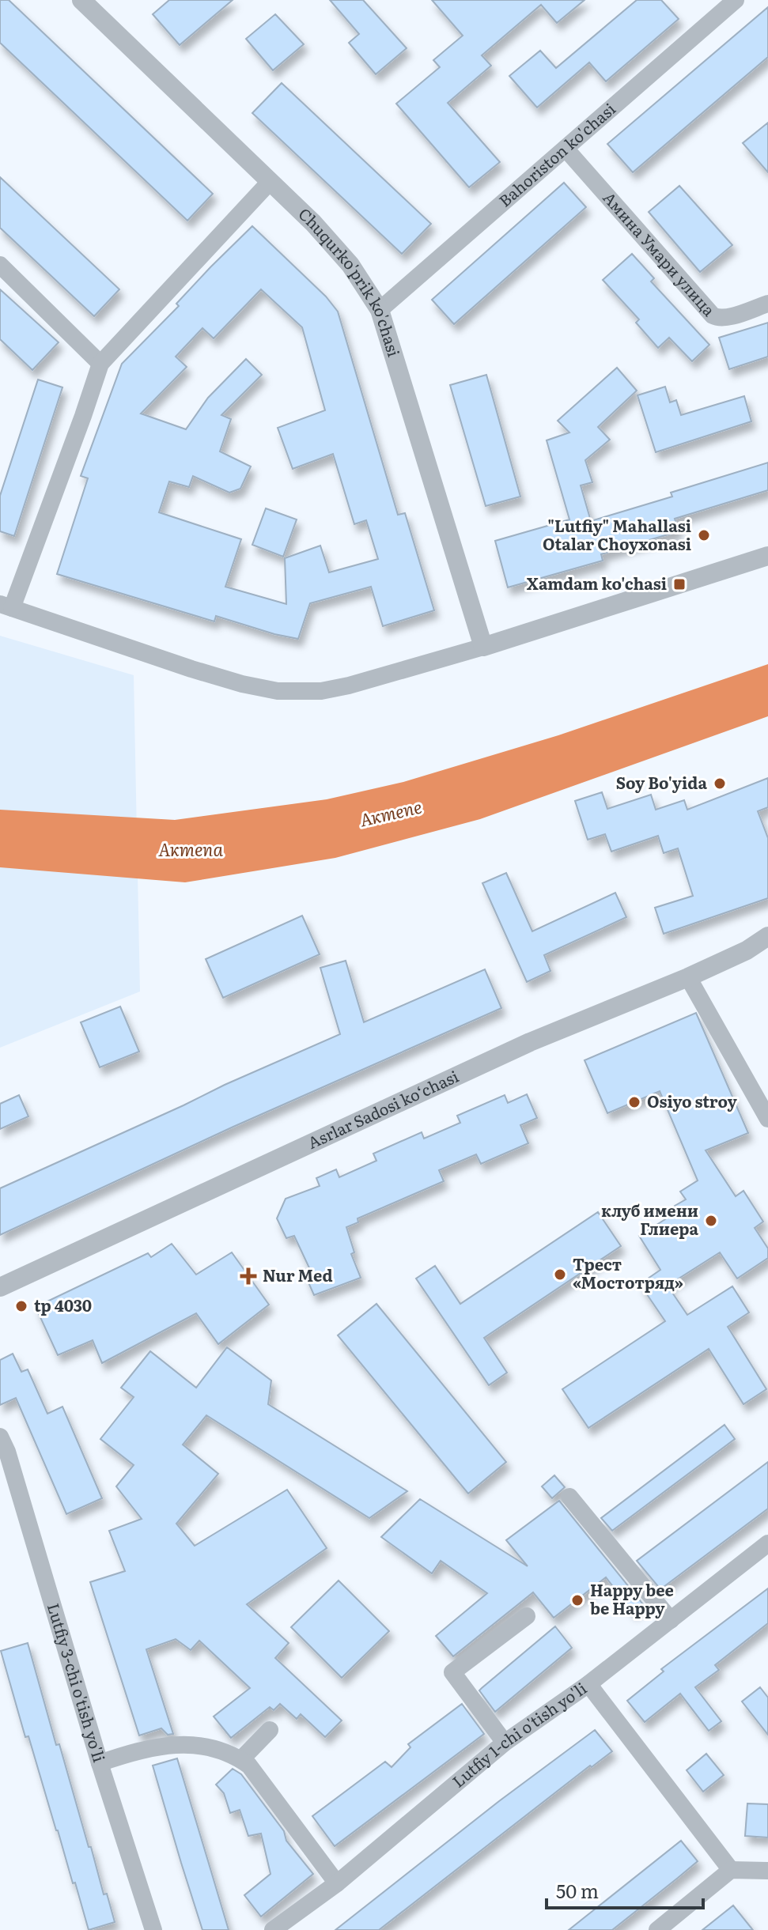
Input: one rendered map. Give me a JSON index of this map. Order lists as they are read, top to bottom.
{
  "streets": {
    "street": [
      "Bahoriston ko'chasi",
      "Амина Умари улица",
      "Chuqurko'prik ko'chasi",
      "Asrlar Sadosi ko‘chasi",
      "Lutfiy 3-chi o'tish yo'li",
      "Lutfiy 1-chi o'tish yo'li"
    ]
  },
  "crossings": [
    ["Bahoriston ko'chasi", "Амина Умари улица"],
    ["Bahoriston ko'chasi", "Chuqurko'prik ko'chasi"]
  ],
  "water": ["Актепе", "Актепа"],
  "places": {
    "other": [
      "\"Lutfiy\" Mahallasi Otalar Choyxonasi",
      "Soy Bo'yida",
      "Osiyo stroy",
      "клуб имени Глиера",
      "Трест «Мостотряд»",
      "tp 4030",
      "Happy bee be Happy"
    ],
    "transit": ["Xamdam ko'chasi"],
    "health": ["Nur Med"]
  },
  "scale_bar": "50 m"
}
